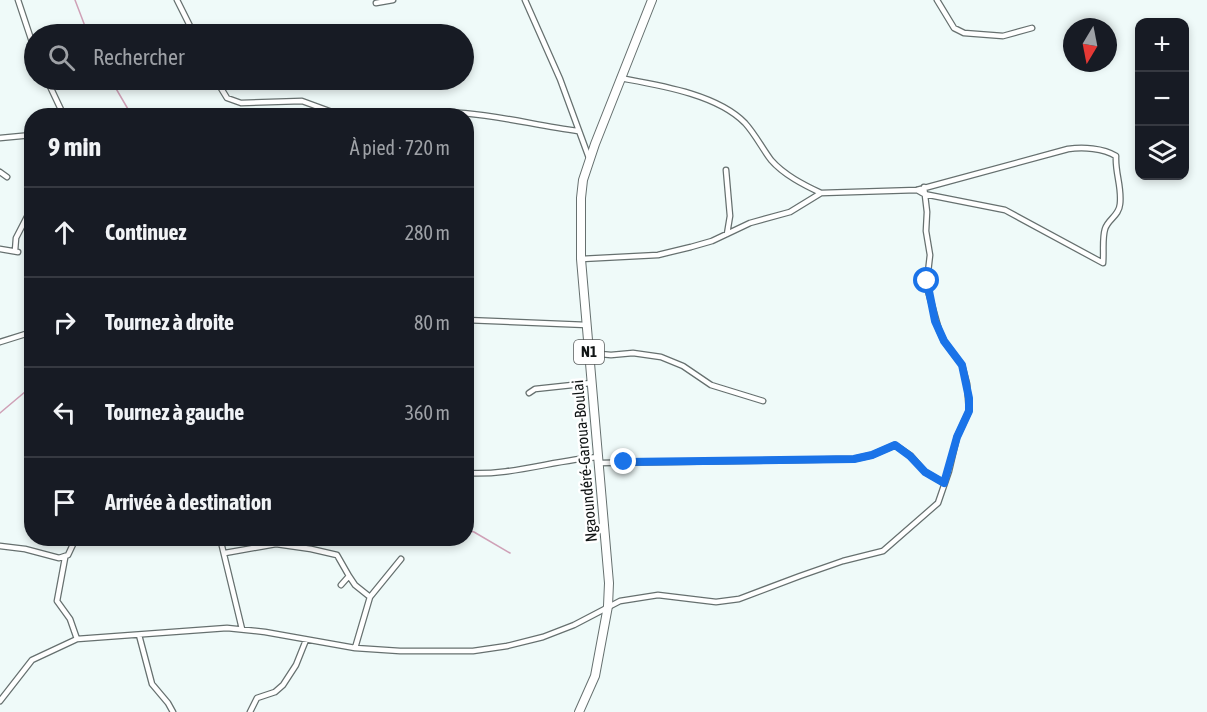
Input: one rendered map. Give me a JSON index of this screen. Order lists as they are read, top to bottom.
{
  "streets": {
    "highway": ["N1", "Ngaoundéré-Garoua-Boulai"]
  },
  "north": "bottom",
  "page": {
    "map_buttons": ["+", "−"],
    "search": "Rechercher",
    "heading": ["9 min", "À pied · 720 m"],
    "list": [
      ["Continuez", "280 m"],
      ["Tournez à droite", "80 m"],
      ["Tournez à gauche", "360 m"],
      "Arrivée à destination"
    ]
  }
}
